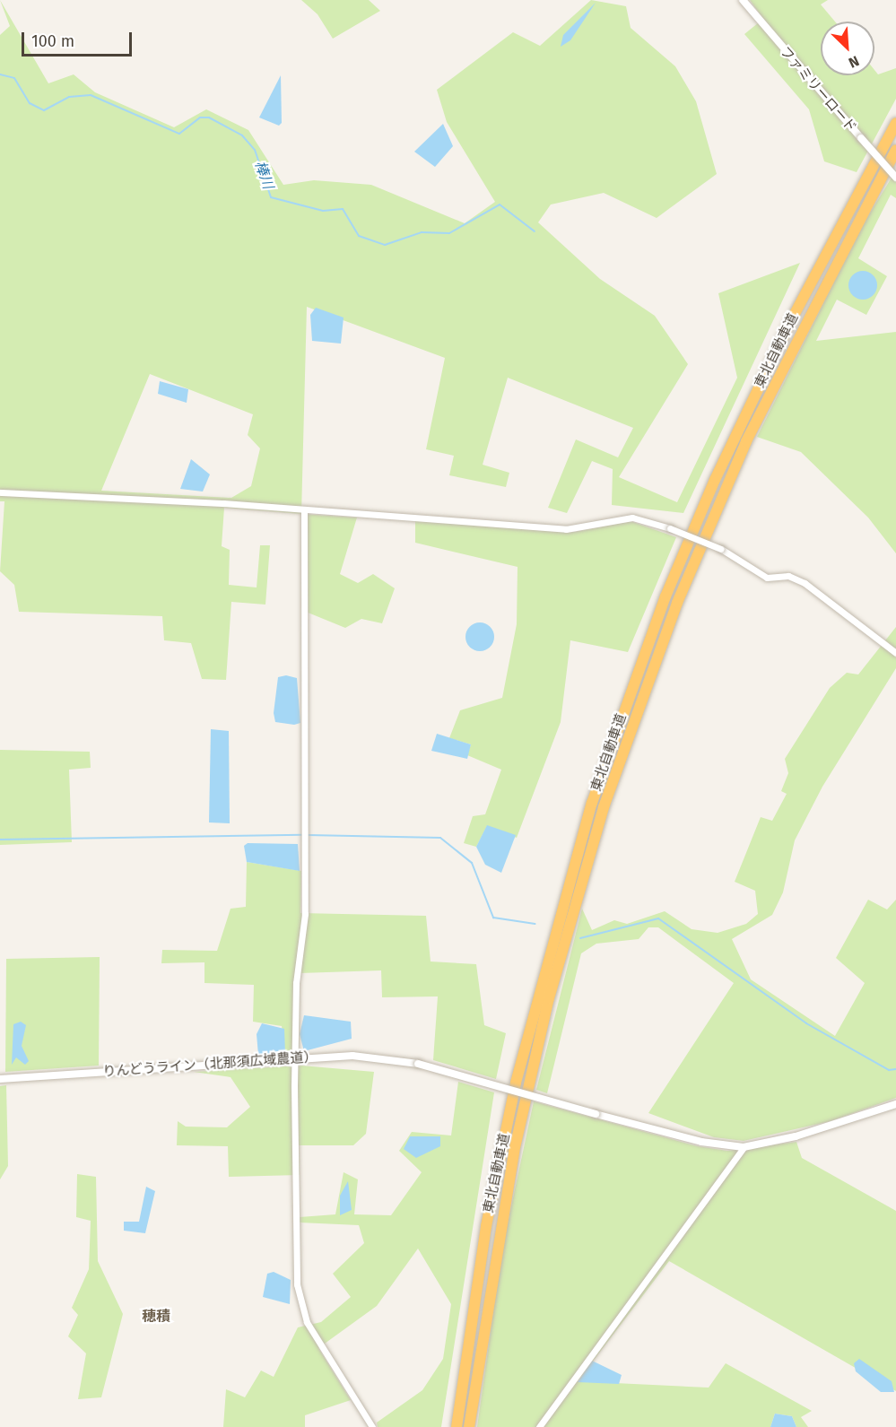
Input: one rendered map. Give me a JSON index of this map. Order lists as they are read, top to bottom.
{
  "streets": {
    "highway": ["東北自動車道"],
    "street": ["ファミリーロード", "りんどうライン（北那須広域農道）"]
  },
  "districts": ["穂積"],
  "water": ["棒川"],
  "scale_bar": "100 m",
  "north": "bottom right"
}
